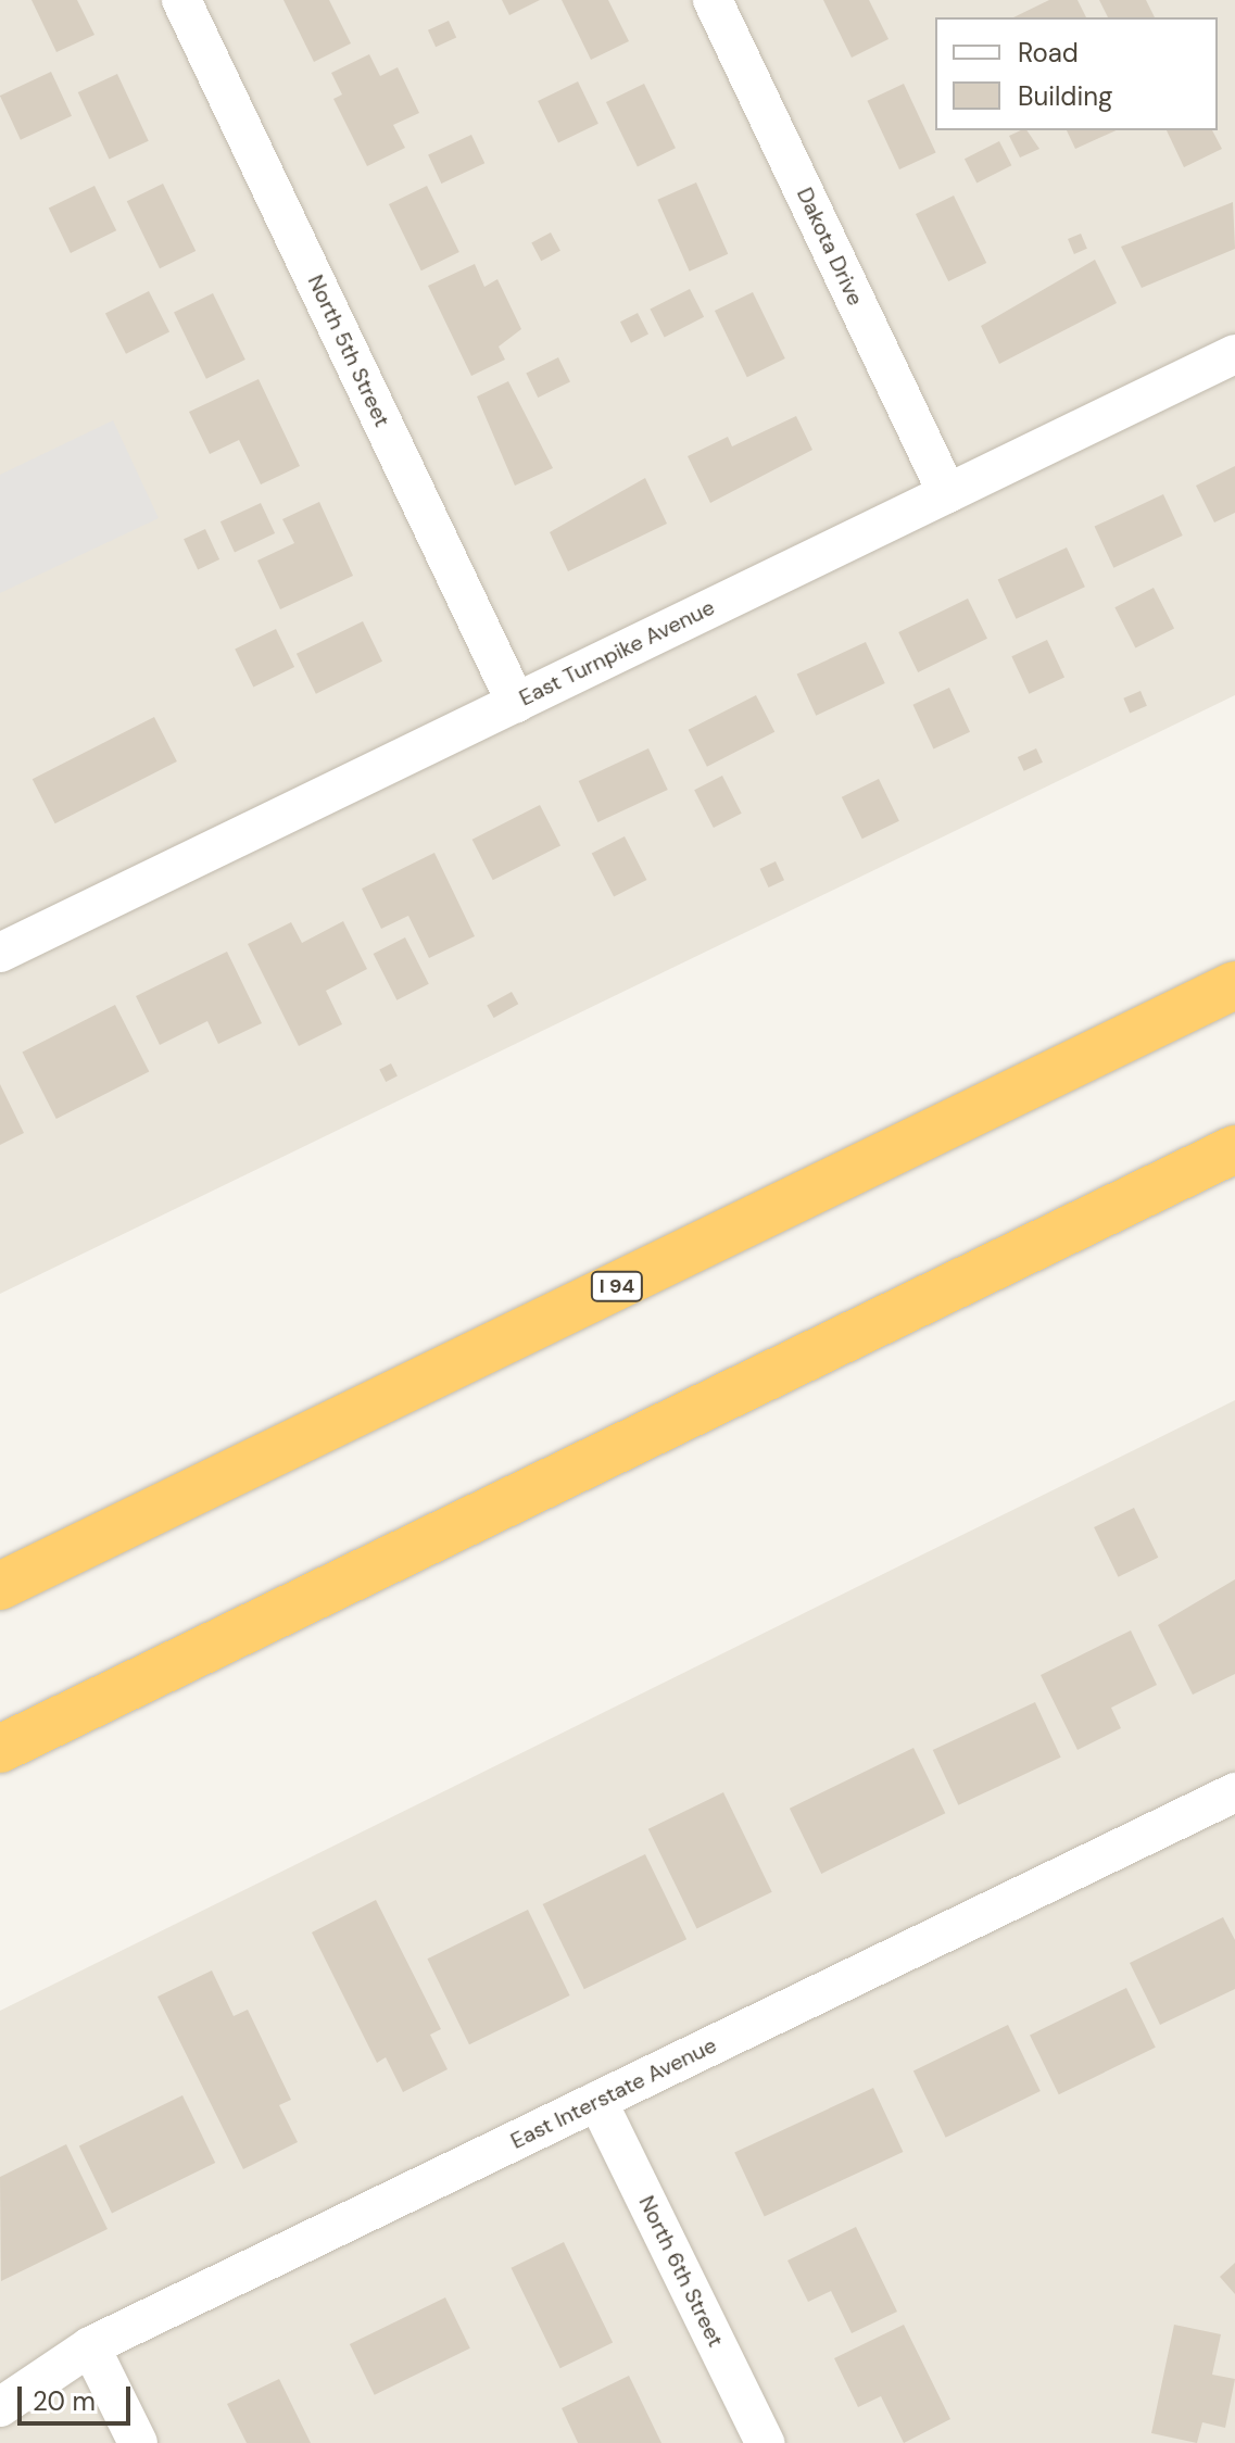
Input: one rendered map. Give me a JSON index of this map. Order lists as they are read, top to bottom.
{
  "streets": {
    "highway": ["I 94"],
    "street": [
      "Dakota Drive",
      "North 5th Street",
      "East Turnpike Avenue",
      "East Interstate Avenue",
      "North 6th Street"
    ]
  },
  "crossings": [
    ["Dakota Drive", "East Turnpike Avenue"],
    ["North 5th Street", "East Turnpike Avenue"],
    ["East Interstate Avenue", "North 6th Street"]
  ],
  "legend": ["Road", "Building"],
  "scale_bar": "20 m"
}
